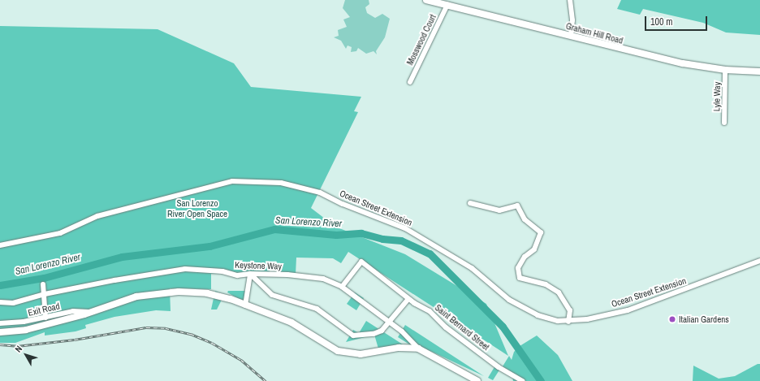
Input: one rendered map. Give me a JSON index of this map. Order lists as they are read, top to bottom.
{
  "streets": {
    "main road": ["Graham Hill Road"],
    "street": [
      "Mosswood Court",
      "Lyle Way",
      "Ocean Street Extension",
      "Keystone Way",
      "Exit Road",
      "Saint Bernard Street"
    ]
  },
  "crossings": [
    ["Graham Hill Road", "Mosswood Court"],
    ["Graham Hill Road", "Lyle Way"],
    ["Keystone Way", "Saint Bernard Street"]
  ],
  "water": ["San Lorenzo River"],
  "parks": ["San Lorenzo River Open Space"],
  "places": ["Italian Gardens"],
  "scale_bar": "100 m",
  "north": "top left"
}
